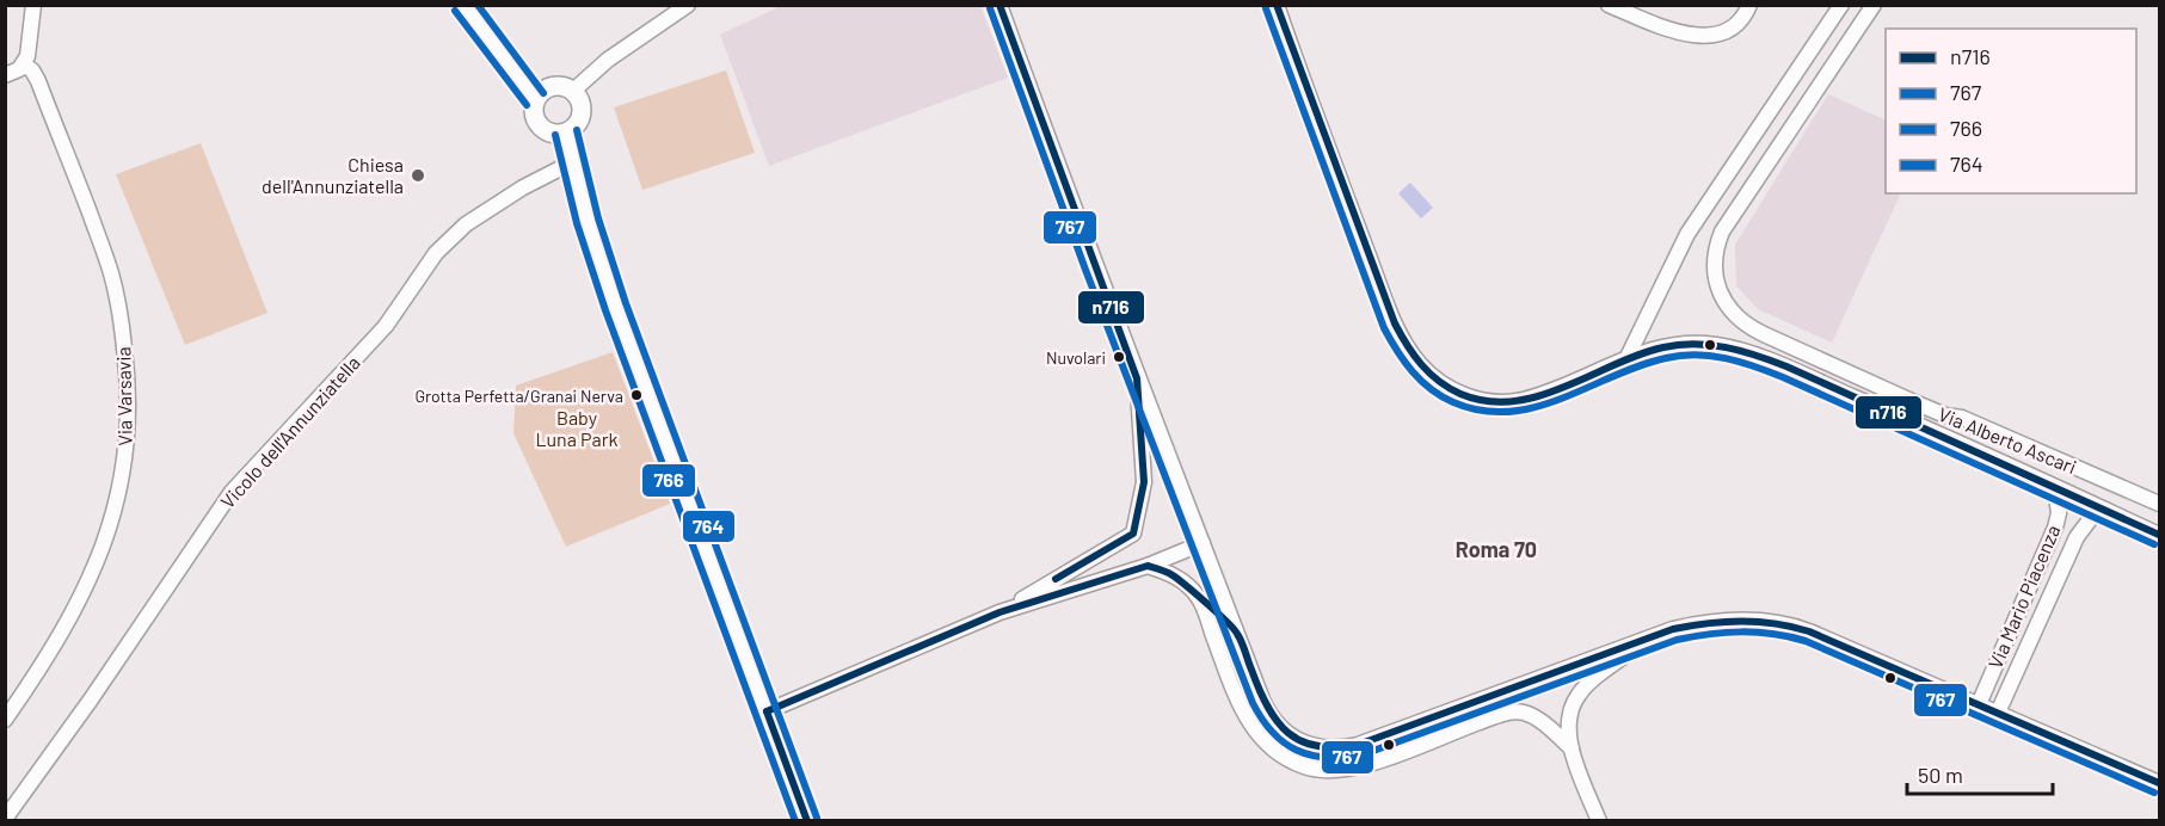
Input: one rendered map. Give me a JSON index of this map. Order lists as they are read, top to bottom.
{
  "streets": {
    "street": [
      "Via Varsavia",
      "Vicolo dell'Annunziatella",
      "Via Alberto Ascari",
      "Via Mario Piacenza"
    ]
  },
  "crossings": [
    ["Via Alberto Ascari", "Via Mario Piacenza"]
  ],
  "districts": ["Roma 70"],
  "parks": ["Baby Luna Park"],
  "places": ["Chiesa dell'Annunziatella", "Nuvolari", "Grotta Perfetta/Granai Nerva"],
  "lines": [
    "transit line n716",
    "transit line 764",
    "transit line 767",
    "transit line 766"
  ],
  "legend": [
    "n716",
    "767",
    "766",
    "764"
  ],
  "scale_bar": "50 m"
}
